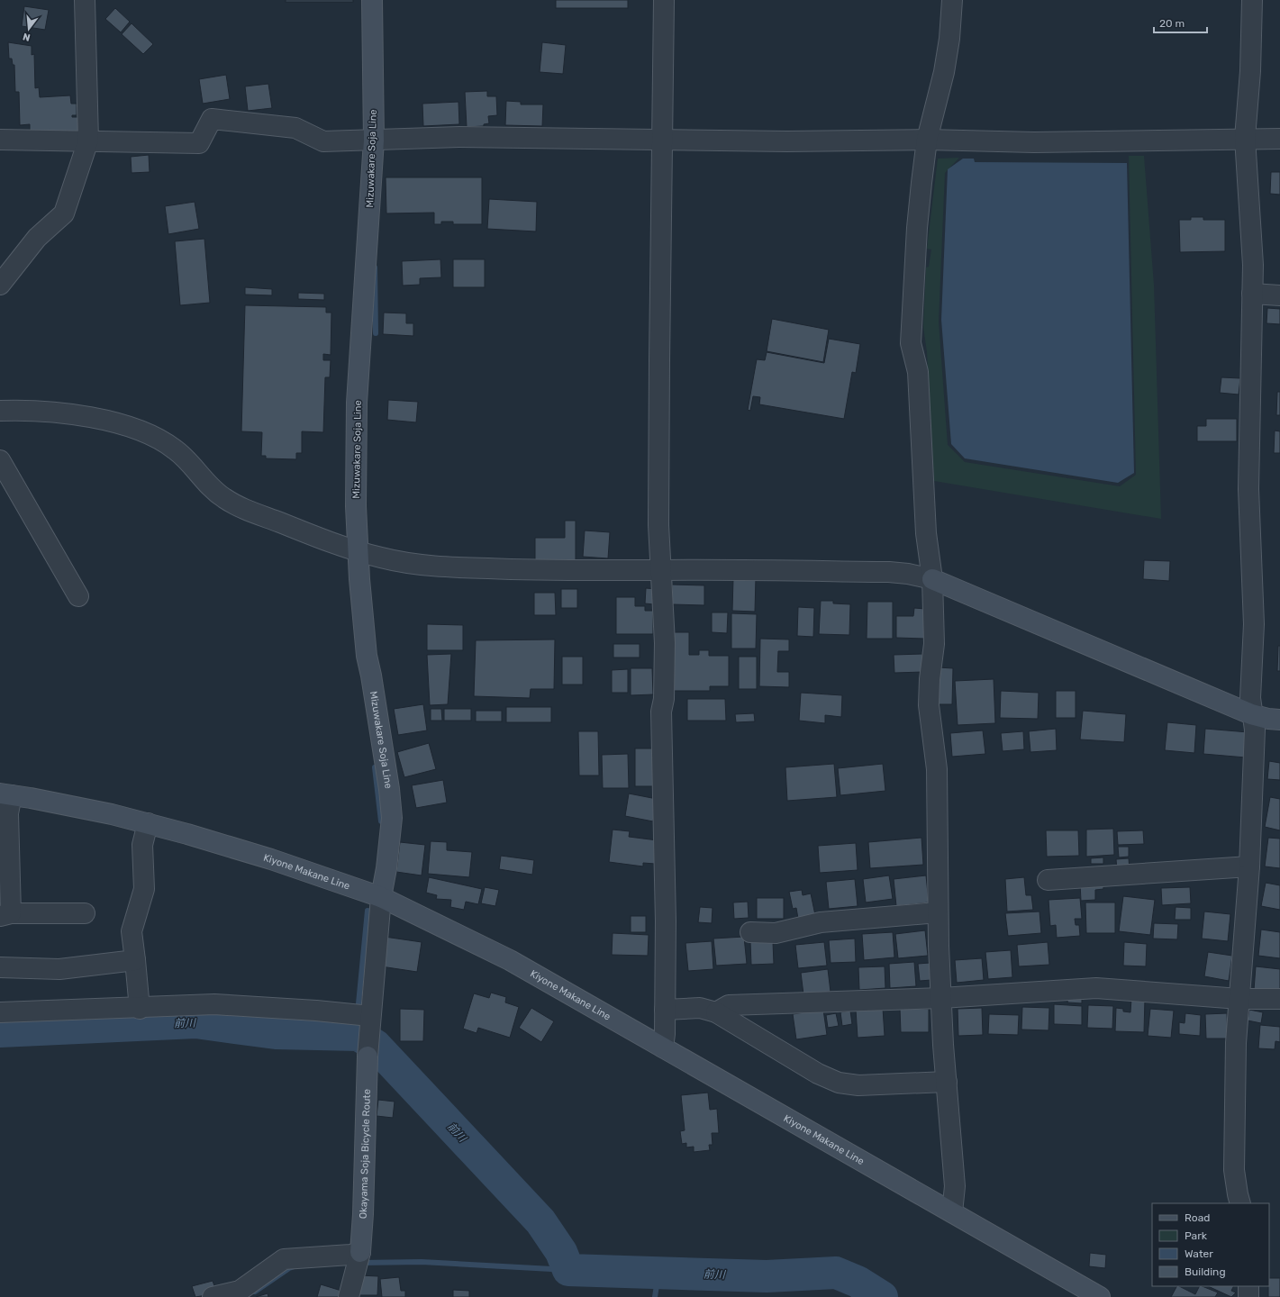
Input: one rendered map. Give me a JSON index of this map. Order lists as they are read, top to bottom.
{
  "streets": {
    "main road": ["Mizuwakare Soja Line", "Kiyone Makane Line", "Okayama Soja Bicycle Route"]
  },
  "crossings": [
    ["Mizuwakare Soja Line", "Kiyone Makane Line"]
  ],
  "water": ["前川"],
  "legend": [
    "Road",
    "Park",
    "Water",
    "Building"
  ],
  "scale_bar": "20 m",
  "north": "bottom"
}
